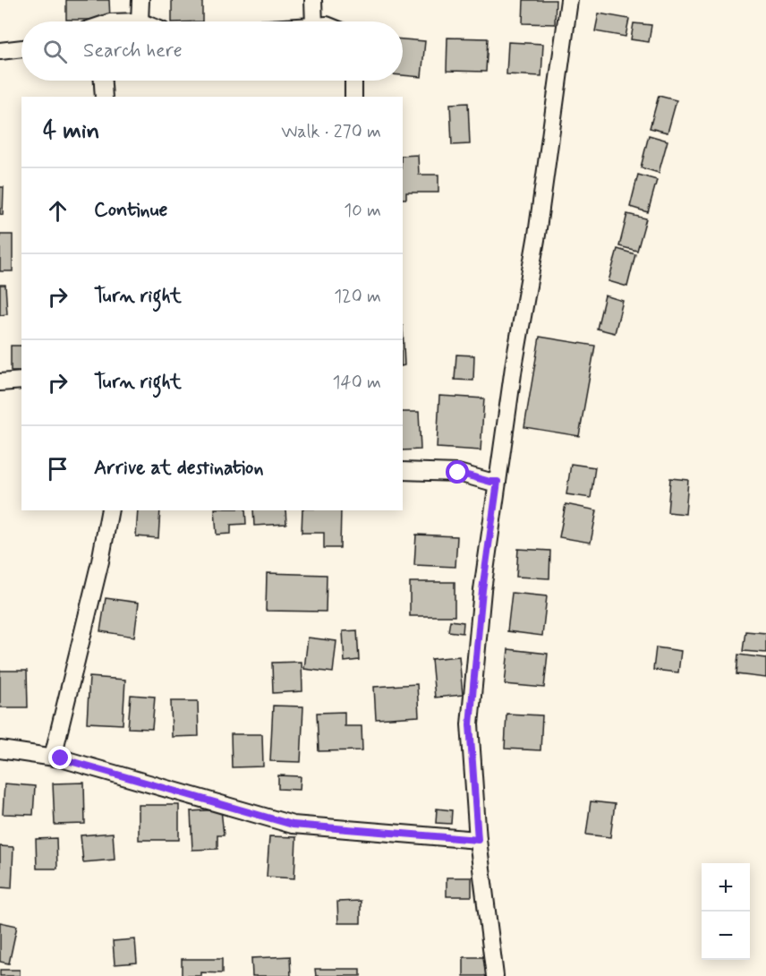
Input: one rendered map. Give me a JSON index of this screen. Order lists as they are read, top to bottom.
{
  "page": {
    "search": "Search here",
    "heading": ["4 min", "Walk · 270 m"],
    "list": [
      ["Continue", "10 m"],
      ["Turn right", "120 m"],
      ["Turn right", "140 m"],
      "Arrive at destination"
    ],
    "map_buttons": ["+", "−"]
  }
}
